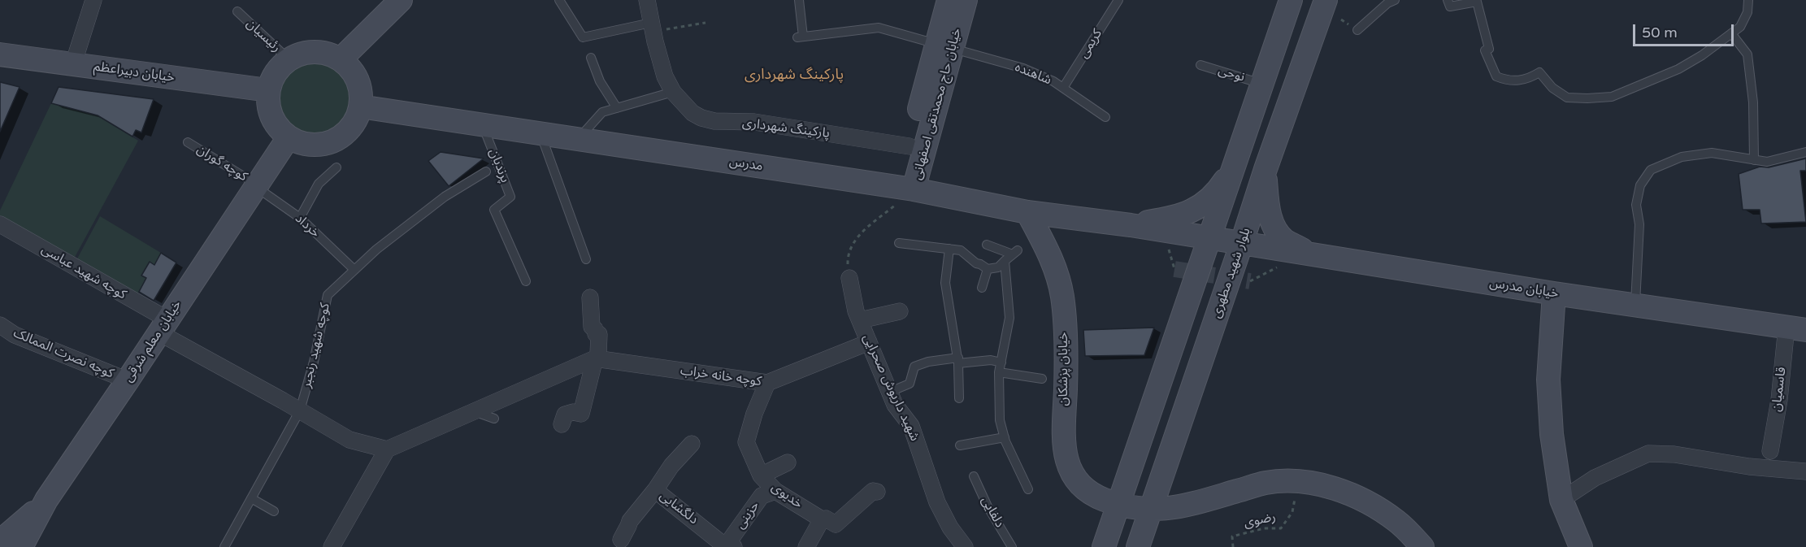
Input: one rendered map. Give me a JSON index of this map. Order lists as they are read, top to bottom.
{
  "streets": {
    "main road": [
      "خیابان دبیراعظم",
      "خیابان حاج محمدتقی اصفهانی",
      "مدرس",
      "بلوار شهید مطهری",
      "خیابان مدرس",
      "خیابان معلم شرقی",
      "خیابان پزشکان"
    ],
    "street": [
      "پارکینگ شهرداری",
      "کوچه شهید عباسی",
      "کوچه نصرت الممالک",
      "کوچه خانه خراب",
      "شهید داریوش صحرایی",
      "قاسمیان",
      "خدیوی",
      "دلگشایی",
      "حزینی"
    ],
    "lane": [
      "رئیسیان",
      "کریمی",
      "شاهنده",
      "نوحی",
      "کوچه گوران",
      "پرندبان",
      "خرداد",
      "کوچه شهید رنجبر",
      "دلفایی"
    ],
    "path": ["رضوی"]
  },
  "crossings": [
    ["رئیسیان", "خیابان دبیراعظم"],
    ["رئیسیان", "مدرس"],
    ["رئیسیان", "خیابان معلم شرقی"],
    ["کریمی", "شاهنده"],
    ["خیابان دبیراعظم", "مدرس"],
    ["خیابان دبیراعظم", "خیابان معلم شرقی"],
    ["شاهنده", "خیابان حاج محمدتقی اصفهانی"],
    ["خیابان حاج محمدتقی اصفهانی", "پارکینگ شهرداری"],
    ["خیابان حاج محمدتقی اصفهانی", "مدرس"],
    ["کوچه گوران", "خرداد"],
    ["کوچه گوران", "خیابان معلم شرقی"],
    ["مدرس", "پرندبان"],
    ["مدرس", "خیابان مدرس"],
    ["مدرس", "خیابان معلم شرقی"],
    ["مدرس", "خیابان پزشکان"],
    ["خرداد", "خیابان معلم شرقی"],
    ["خرداد", "کوچه شهید رنجبر"],
    ["کوچه شهید عباسی", "خیابان معلم شرقی"],
    ["کوچه شهید عباسی", "کوچه شهید رنجبر"],
    ["بلوار شهید مطهری", "خیابان مدرس"],
    ["بلوار شهید مطهری", "خیابان پزشکان"],
    ["خیابان مدرس", "قاسمیان"],
    ["خیابان معلم شرقی", "کوچه نصرت الممالک"],
    ["خیابان پزشکان", "رضوی"],
    ["کوچه خانه خراب", "شهید داریوش صحرایی"],
    ["کوچه خانه خراب", "خدیوی"],
    ["خدیوی", "حزینی"],
    ["دلگشایی", "حزینی"]
  ],
  "districts": ["پارکینگ شهرداری"],
  "scale_bar": "50 m"
}
